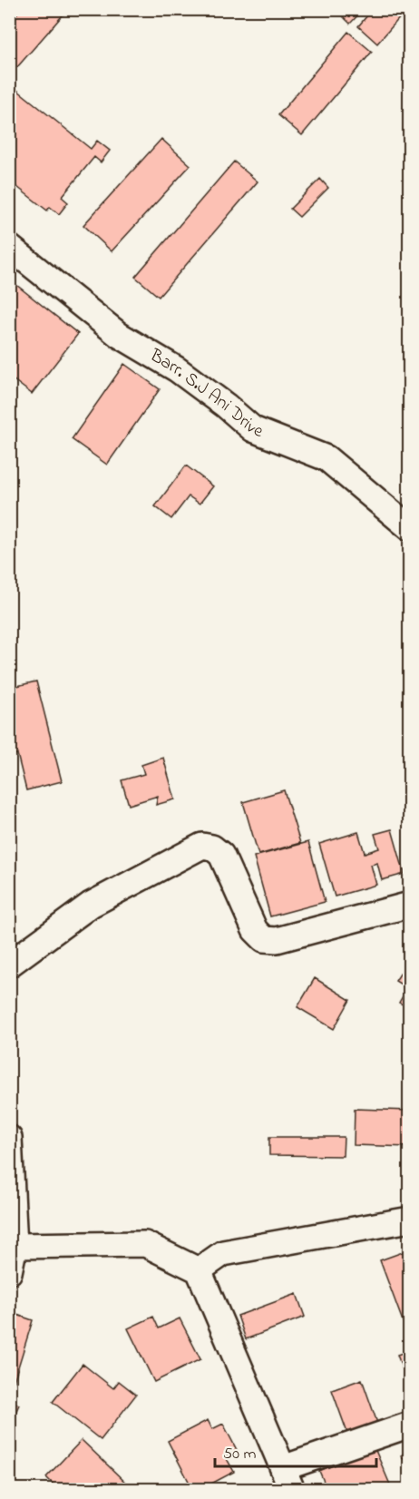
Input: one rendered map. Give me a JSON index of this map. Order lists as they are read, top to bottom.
{
  "streets": {
    "street": ["Barr. S.J Ani Drive"]
  },
  "scale_bar": "50 m"
}
